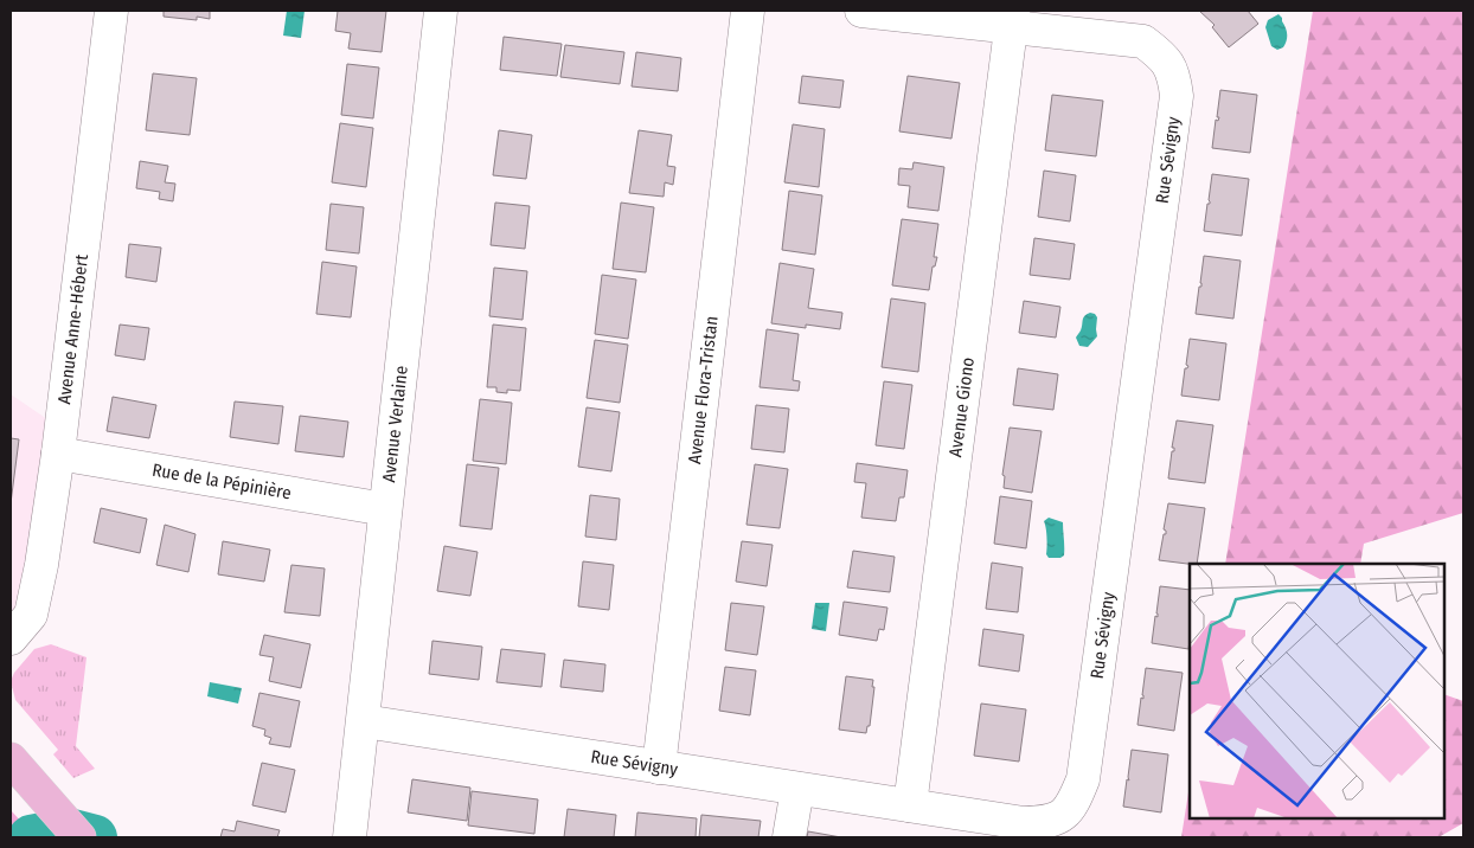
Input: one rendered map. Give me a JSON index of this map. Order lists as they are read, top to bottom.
{
  "streets": {
    "street": [
      "Rue Sévigny",
      "Avenue Anne-Hébert",
      "Avenue Flora-Tristan",
      "Avenue Giono",
      "Avenue Verlaine",
      "Rue de la Pépinière"
    ]
  },
  "crossings": [
    ["Rue Sévigny", "Avenue Flora-Tristan"],
    ["Rue Sévigny", "Avenue Giono"],
    ["Rue Sévigny", "Avenue Verlaine"],
    ["Avenue Anne-Hébert", "Rue de la Pépinière"],
    ["Avenue Verlaine", "Rue de la Pépinière"]
  ]
}
